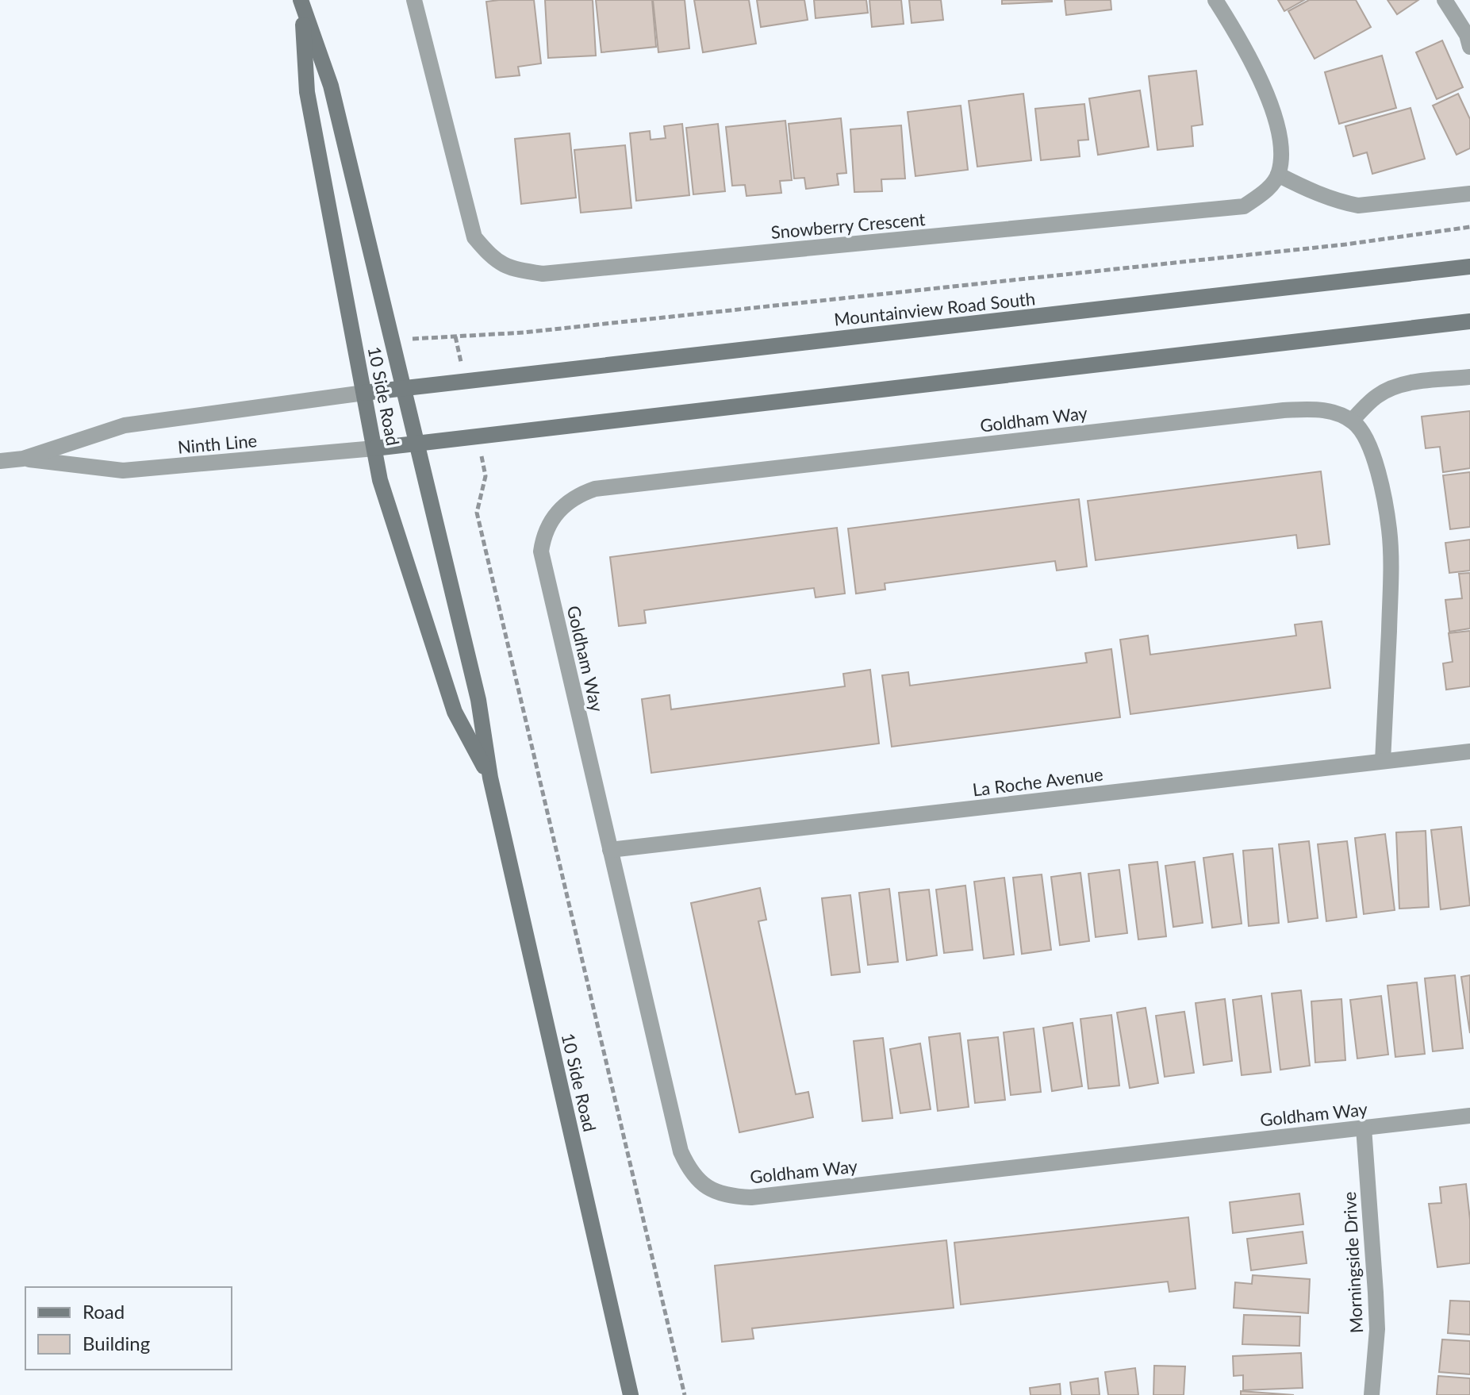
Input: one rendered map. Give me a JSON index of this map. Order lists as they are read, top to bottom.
{
  "streets": {
    "main road": ["Mountainview Road South", "10 Side Road", "Ninth Line"],
    "street": [
      "Snowberry Crescent",
      "Goldham Way",
      "La Roche Avenue",
      "Morningside Drive"
    ]
  },
  "crossings": [
    ["Mountainview Road South", "10 Side Road"],
    ["Mountainview Road South", "Ninth Line"],
    ["10 Side Road", "Ninth Line"],
    ["Goldham Way", "La Roche Avenue"],
    ["Goldham Way", "Morningside Drive"]
  ],
  "legend": ["Road", "Building"]
}
